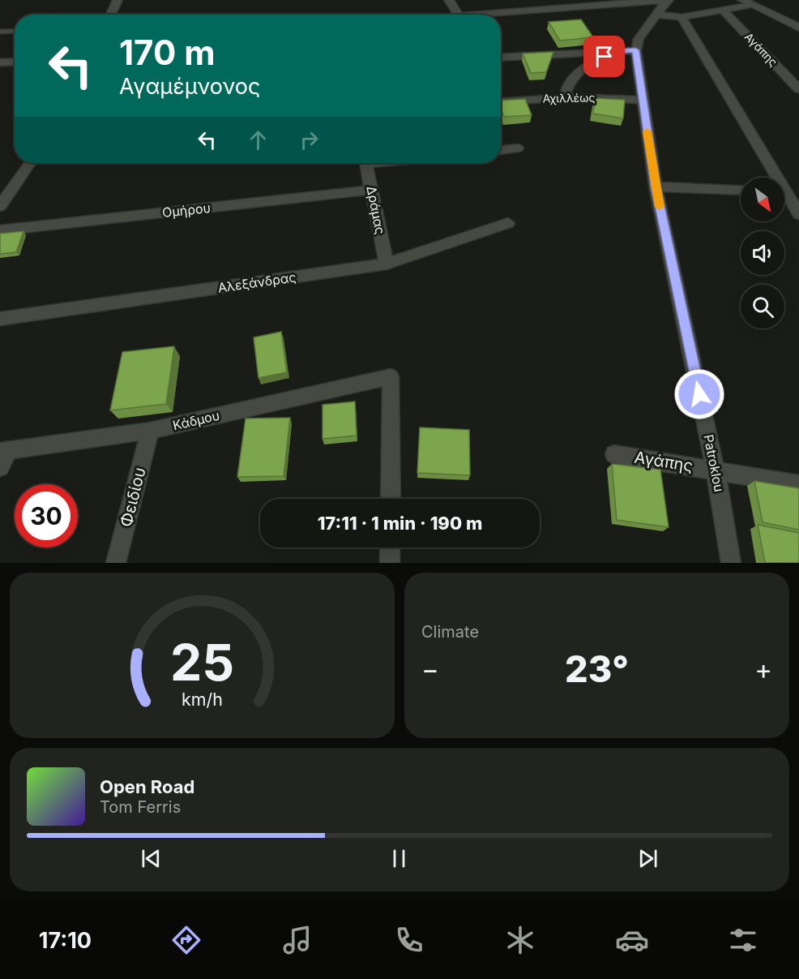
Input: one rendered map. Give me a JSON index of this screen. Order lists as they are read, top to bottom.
{
  "streets": {
    "street": [
      "Αγάπης",
      "Αχιλλέως",
      "Ομήρου",
      "Δράμας",
      "Αλεξάνδρας",
      "Κάδμου",
      "Patroklou",
      "Φειδίου"
    ]
  },
  "crossings": [
    ["Αγάπης", "Patroklou"],
    ["Αχιλλέως", "Patroklou"],
    ["Ομήρου", "Δράμας"],
    ["Δράμας", "Αλεξάνδρας"],
    ["Κάδμου", "Φειδίου"]
  ],
  "north": "bottom right",
  "page": {
    "turn": ["170 m", "Αγαμέμνονος"],
    "limit": "30",
    "trip": "17:11 · 1 min · 190 m",
    "tile": "Climate",
    "heat": ["−", "23°", "+"],
    "song": ["Open Road", "Tom Ferris"],
    "tabs": "17:10",
    "gauge": ["25", "km/h"]
  }
}
